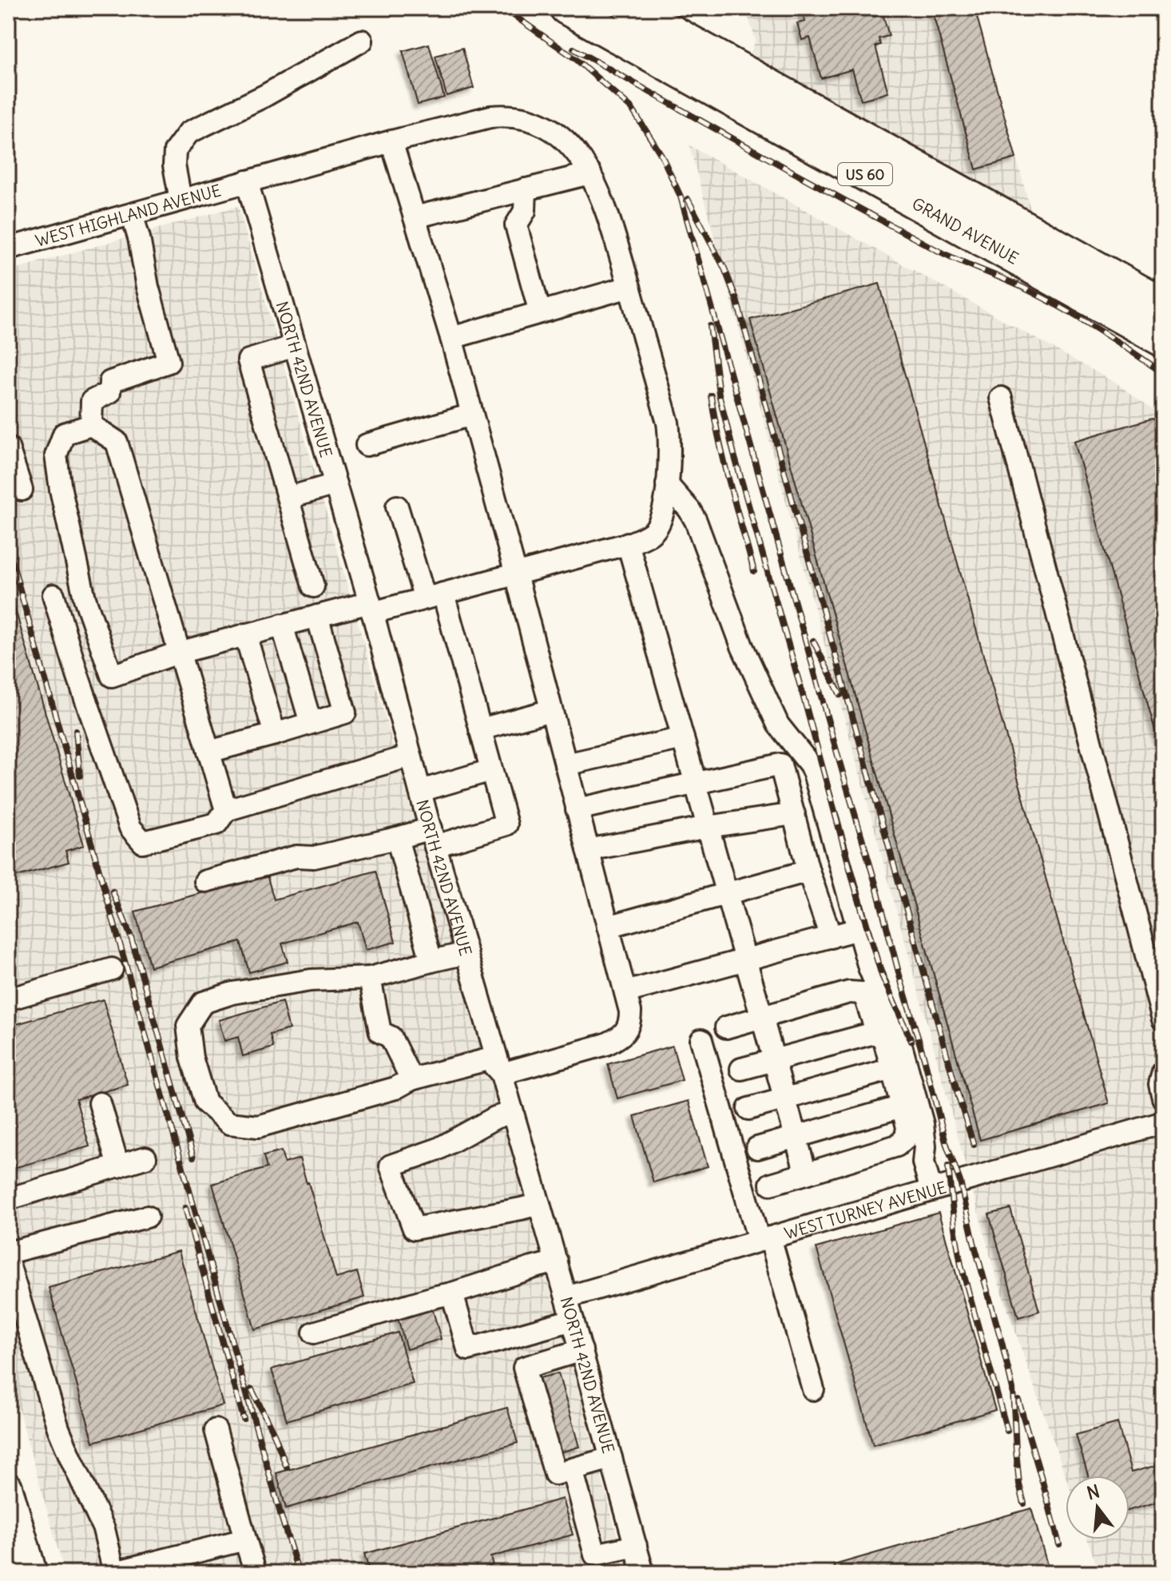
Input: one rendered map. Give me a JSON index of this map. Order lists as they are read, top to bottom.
{
  "streets": {
    "highway": ["US 60", "GRAND AVENUE"],
    "street": ["WEST HIGHLAND AVENUE", "NORTH 42ND AVENUE", "WEST TURNEY AVENUE"]
  },
  "crossings": [
    ["WEST HIGHLAND AVENUE", "NORTH 42ND AVENUE"],
    ["NORTH 42ND AVENUE", "WEST TURNEY AVENUE"]
  ],
  "north": "top"
}
